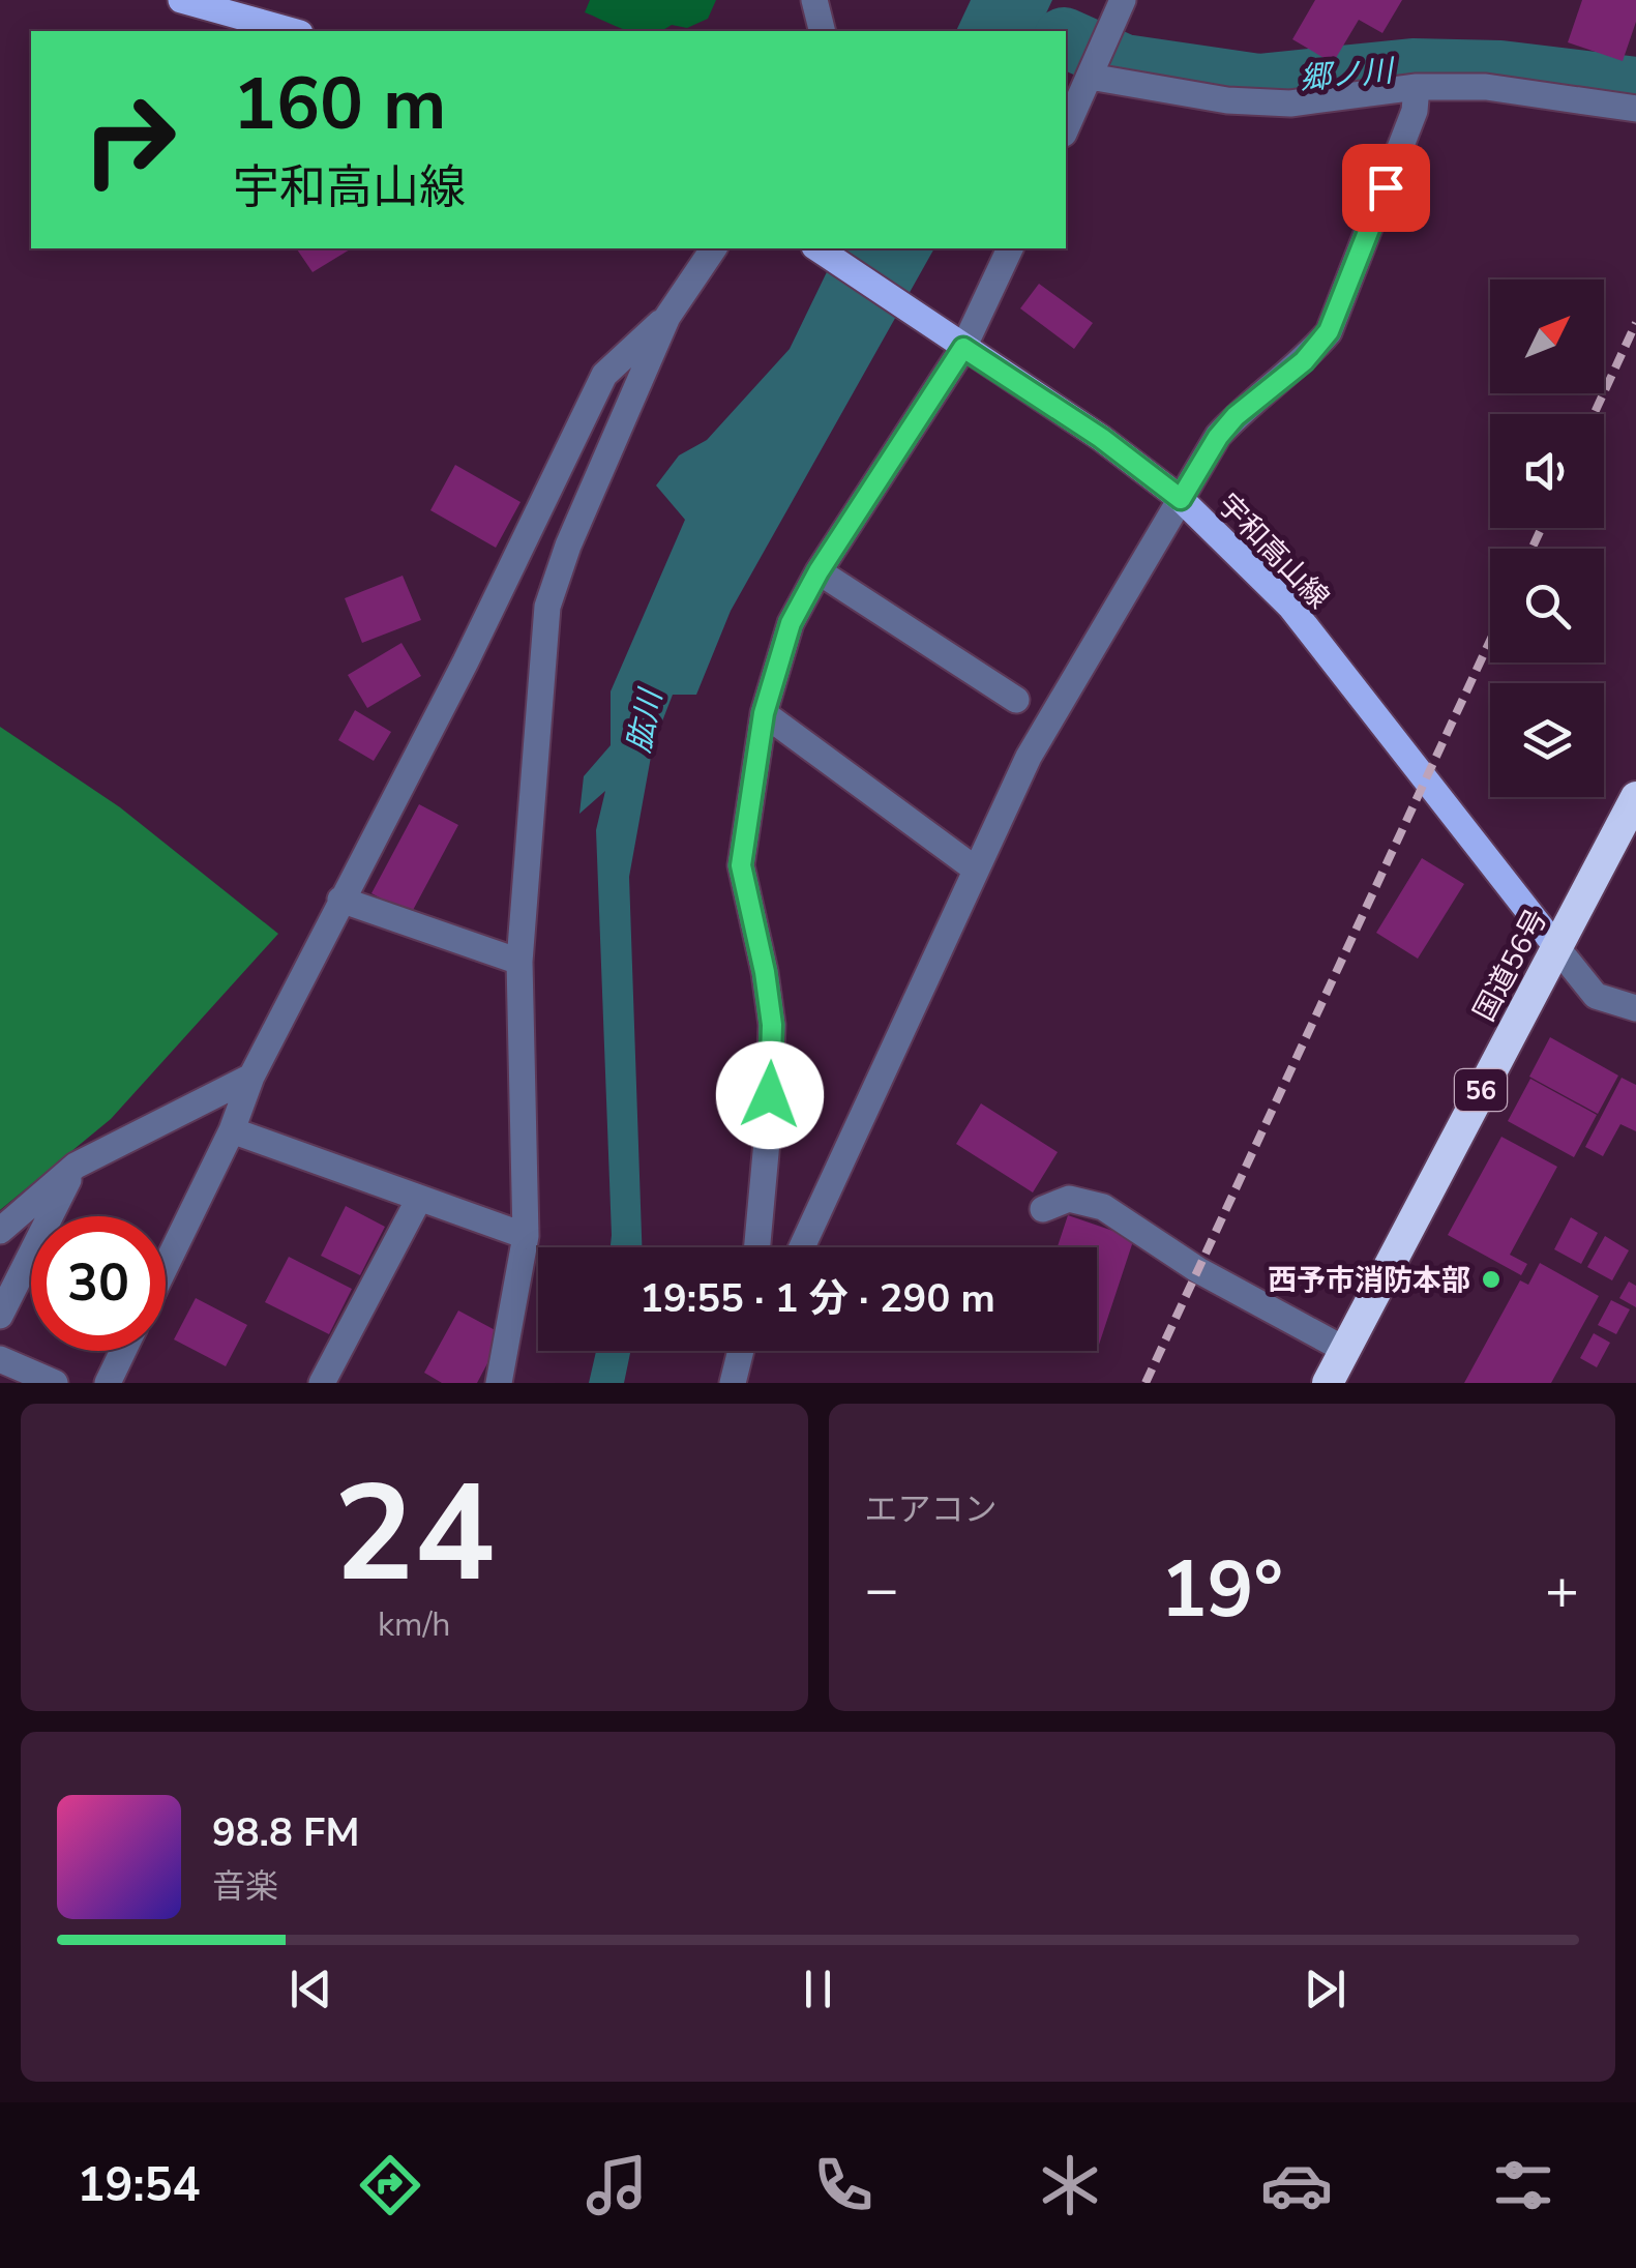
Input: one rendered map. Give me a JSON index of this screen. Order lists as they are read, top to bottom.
{
  "streets": {
    "highway": ["国道56号", "56"],
    "main road": ["宇和高山線"]
  },
  "crossings": [
    ["宇和高山線", "国道56号"]
  ],
  "water": ["郷ノ川", "肱川"],
  "places": ["西予市消防本部"],
  "north": "top right",
  "page": {
    "turn": ["160 m", "宇和高山線"],
    "limit": "30",
    "trip": "19:55 · 1 分 · 290 m",
    "tile": [
      ["24", "km/h"],
      "エアコン"
    ],
    "heat": ["−", "19°", "+"],
    "song": ["98.8 FM", "音楽"],
    "tabs": "19:54"
  }
}
